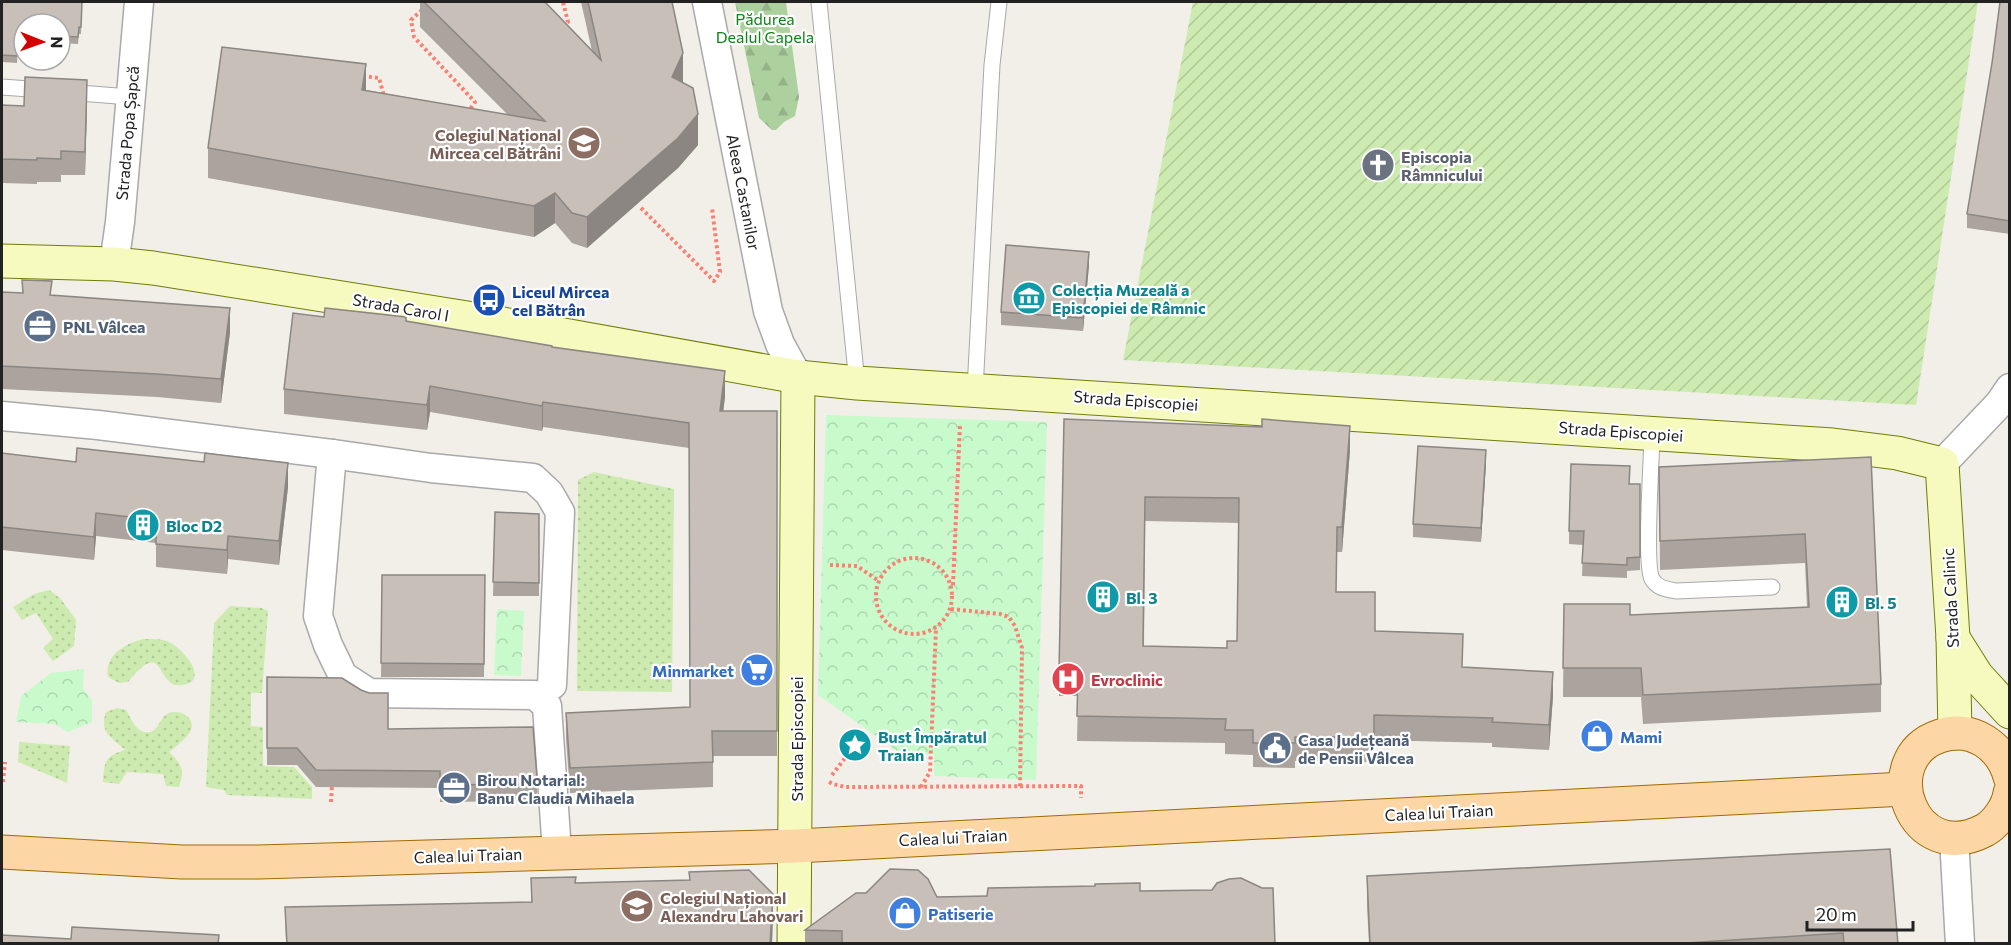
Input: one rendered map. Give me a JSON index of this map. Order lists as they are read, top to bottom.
{
  "streets": {
    "main road": ["Calea lui Traian"],
    "street": [
      "Strada Popa Șapcă",
      "Aleea Castanilor",
      "Strada Carol I",
      "Strada Episcopiei",
      "Strada Calinic"
    ]
  },
  "crossings": [
    ["Strada Popa Șapcă", "Strada Carol I"],
    ["Aleea Castanilor", "Strada Carol I"],
    ["Aleea Castanilor", "Strada Episcopiei"],
    ["Strada Carol I", "Strada Episcopiei"],
    ["Strada Episcopiei", "Strada Calinic"],
    ["Strada Episcopiei", "Calea lui Traian"]
  ],
  "parks": ["Pădurea Dealul Capela"],
  "places": {
    "school or university": ["Colegiul Național Mircea cel Bătrâni", "Colegiul Național Alexandru Lahovari"],
    "church": ["Episcopia Râmnicului"],
    "museum": ["Colecția Muzeală a Episcopiei de Râmnic"],
    "bus stop": ["Liceul Mircea cel Bătrân"],
    "office": ["PNL Vâlcea", "Birou Notarial: Banu Claudia Mihaela"],
    "building": ["Bloc D2", "Bl. 3", "Bl. 5"],
    "supermarket": ["Minmarket"],
    "hospital": ["Evroclinic"],
    "shop": ["Mami", "Patiserie"],
    "place": ["Bust Împăratul Traian"],
    "public building": ["Casa Județeană de Pensii Vâlcea"]
  },
  "scale_bar": "20 m",
  "north": "right"
}
